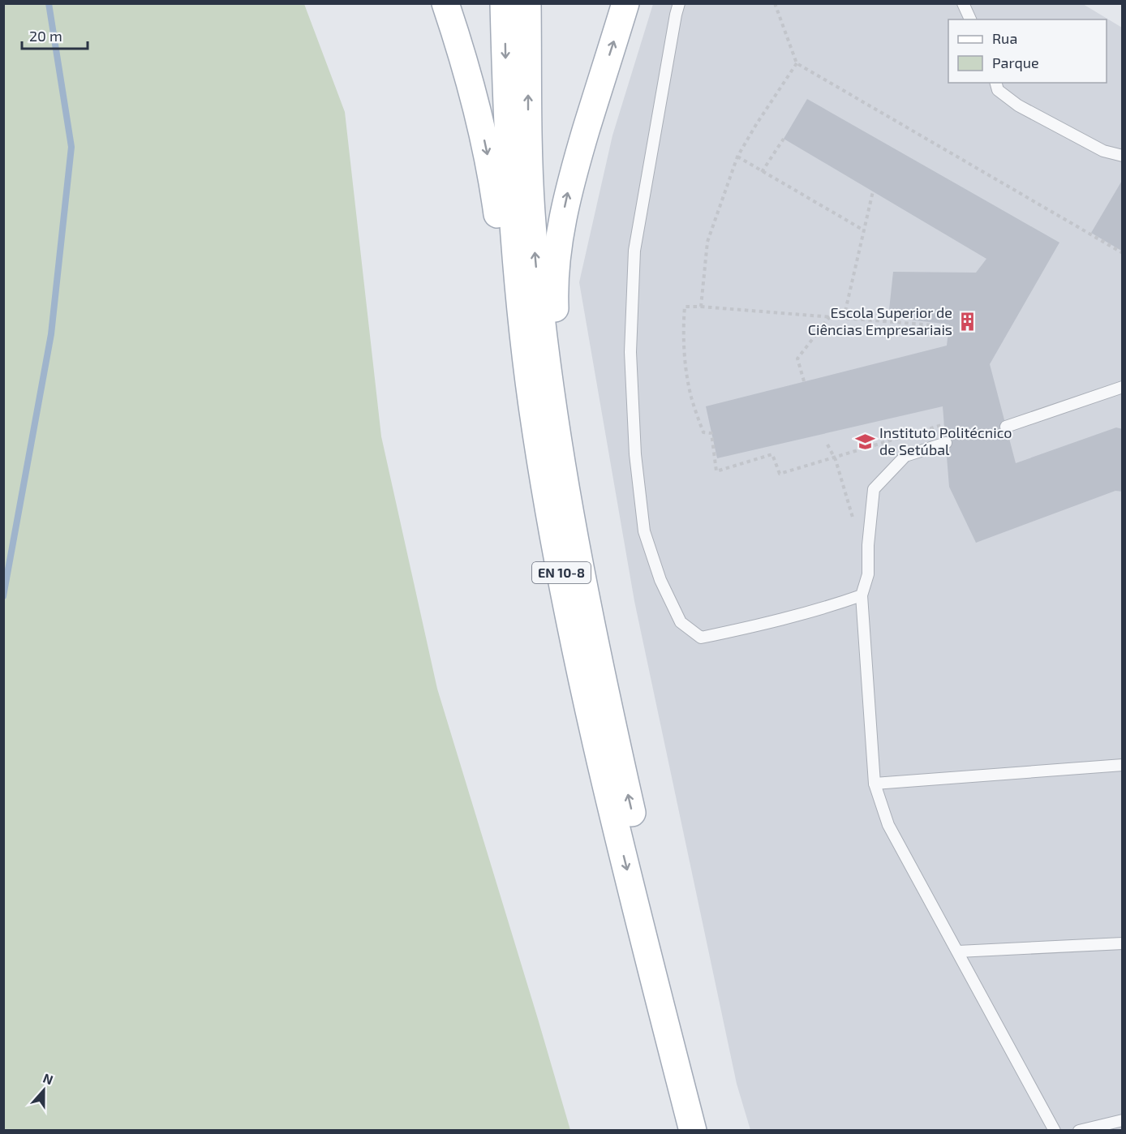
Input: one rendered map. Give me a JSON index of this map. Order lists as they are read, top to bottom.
{
  "streets": {
    "main road": ["EN 10-8"]
  },
  "places": {
    "building": ["Escola Superior de Ciências Empresariais"],
    "school or university": ["Instituto Politécnico de Setúbal"]
  },
  "legend": ["Rua", "Parque"],
  "scale_bar": "20 m",
  "north": "top"
}
